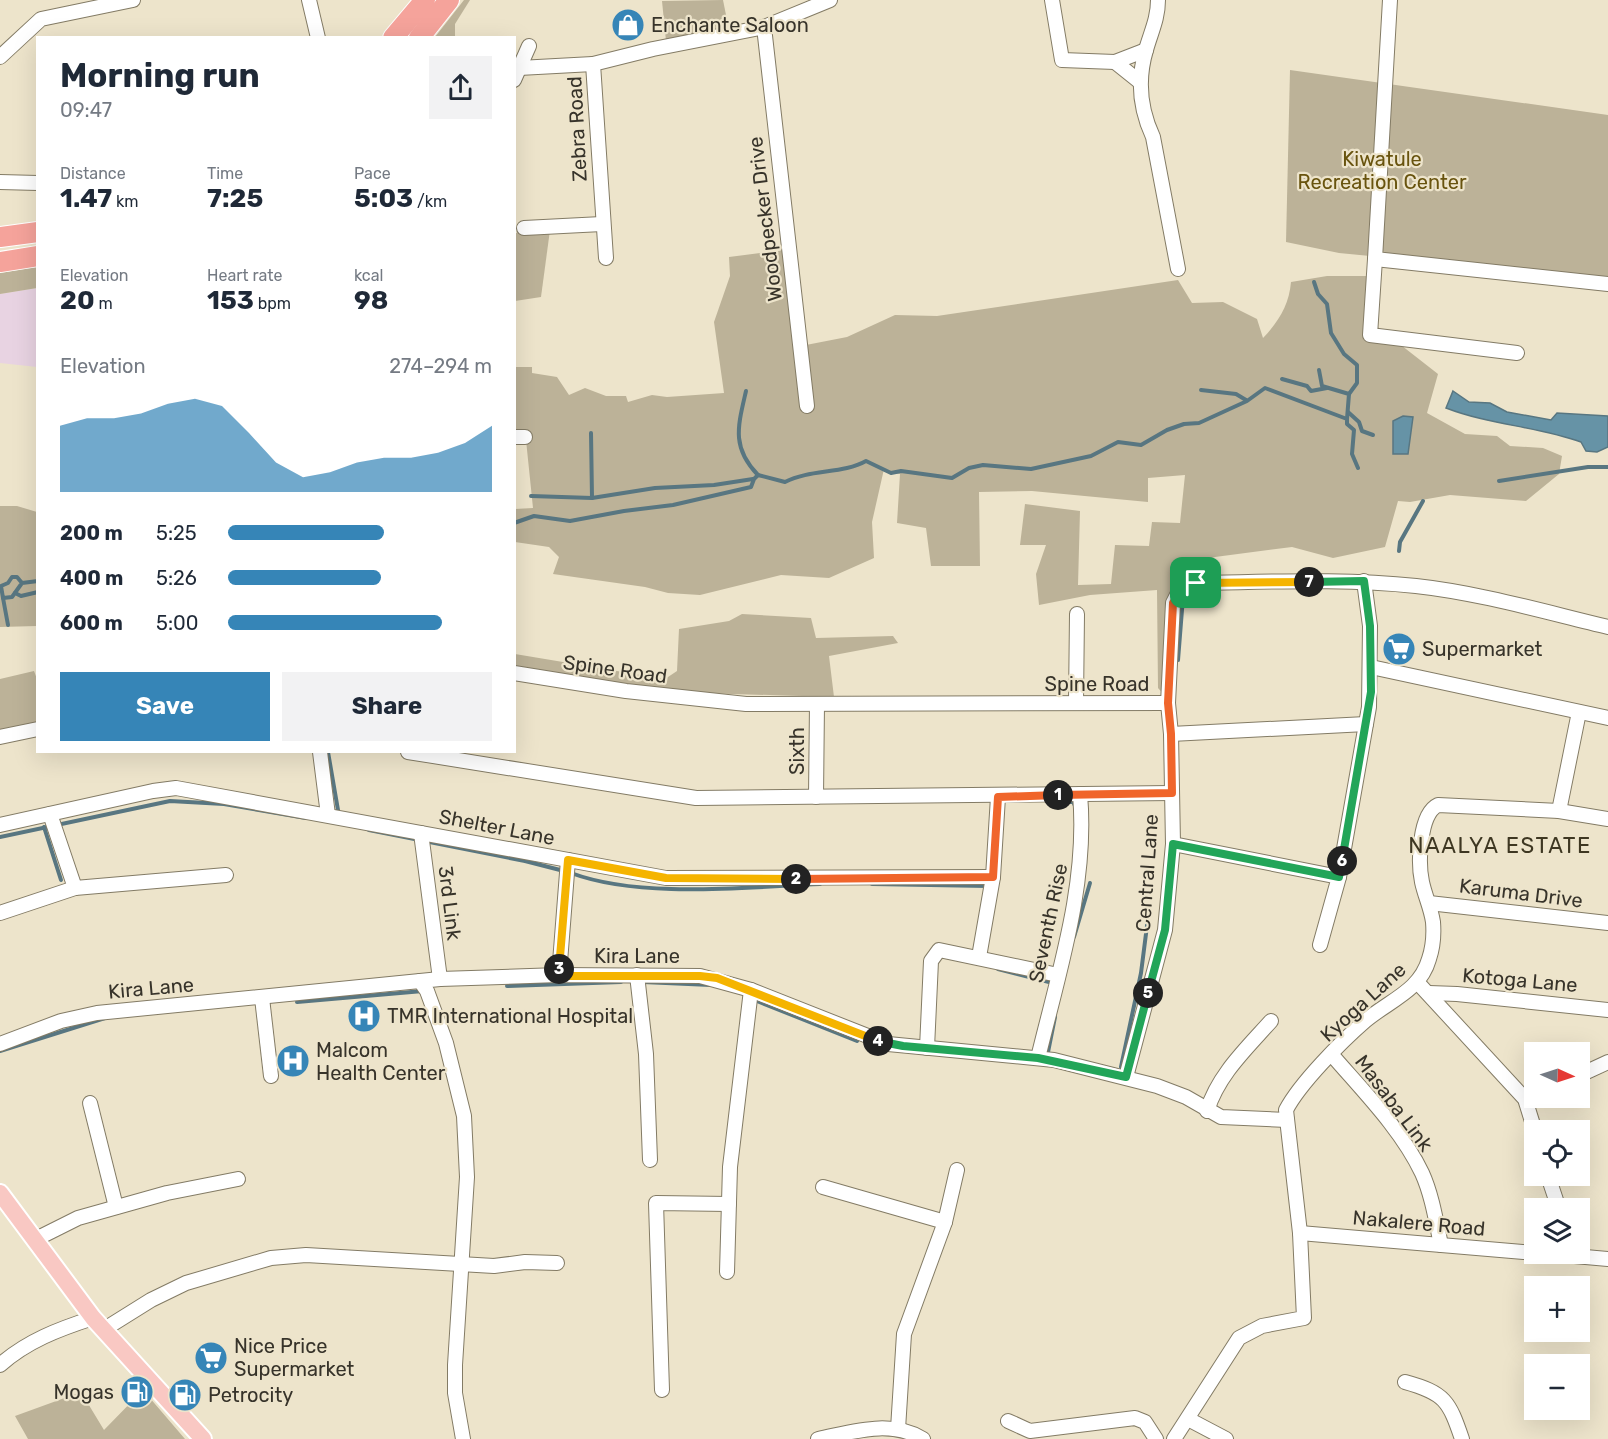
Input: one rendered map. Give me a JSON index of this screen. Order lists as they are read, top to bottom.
{
  "streets": {
    "street": [
      "Zebra Road",
      "Woodpecker Drive",
      "Spine Road",
      "Sixth",
      "Shelter Lane",
      "Central Lane",
      "Karuma Drive",
      "3rd Link",
      "Seventh Rise",
      "Kira Lane",
      "Kotoga Lane",
      "Kyoga Lane",
      "Masaba Link",
      "Nakalere Road"
    ]
  },
  "crossings": [
    ["Zebra Road", "Woodpecker Drive"],
    ["Spine Road", "Sixth"],
    ["Spine Road", "Central Lane"],
    ["Shelter Lane", "3rd Link"],
    ["Central Lane", "Kira Lane"],
    ["Karuma Drive", "Kyoga Lane"],
    ["3rd Link", "Kira Lane"],
    ["Seventh Rise", "Kira Lane"],
    ["Kira Lane", "Kyoga Lane"],
    ["Kotoga Lane", "Kyoga Lane"],
    ["Kyoga Lane", "Masaba Link"],
    ["Kyoga Lane", "Nakalere Road"],
    ["Masaba Link", "Nakalere Road"]
  ],
  "districts": ["NAALYA ESTATE"],
  "parks": ["Kiwatule Recreation Center"],
  "places": {
    "shop": ["Enchante Saloon"],
    "supermarket": ["Supermarket", "Nice Price Supermarket"],
    "hospital": ["TMR International Hospital", "Malcom Health Center"],
    "fuel station": ["Mogas", "Petrocity"]
  },
  "north": "right",
  "page": {
    "heading": ["Morning run", "09:47"],
    "stats": [
      ["Distance", "1.47 km"],
      ["Time", "7:25"],
      ["Pace", "5:03 /km"],
      ["Elevation", "20 m"],
      ["Heart rate", "153 bpm"],
      ["kcal", "98"]
    ],
    "chart": ["Elevation", "274–294 m"],
    "list": [
      {
        "name": "200 m",
        "note": "5:25"
      },
      {
        "name": "400 m",
        "note": "5:26"
      },
      {
        "name": "600 m",
        "note": "5:00"
      }
    ],
    "pins": [
      "7",
      "1",
      "6",
      "2",
      "3",
      "5",
      "4"
    ],
    "buttons": ["Save", "Share"],
    "map_buttons": ["+", "−"]
  }
}
